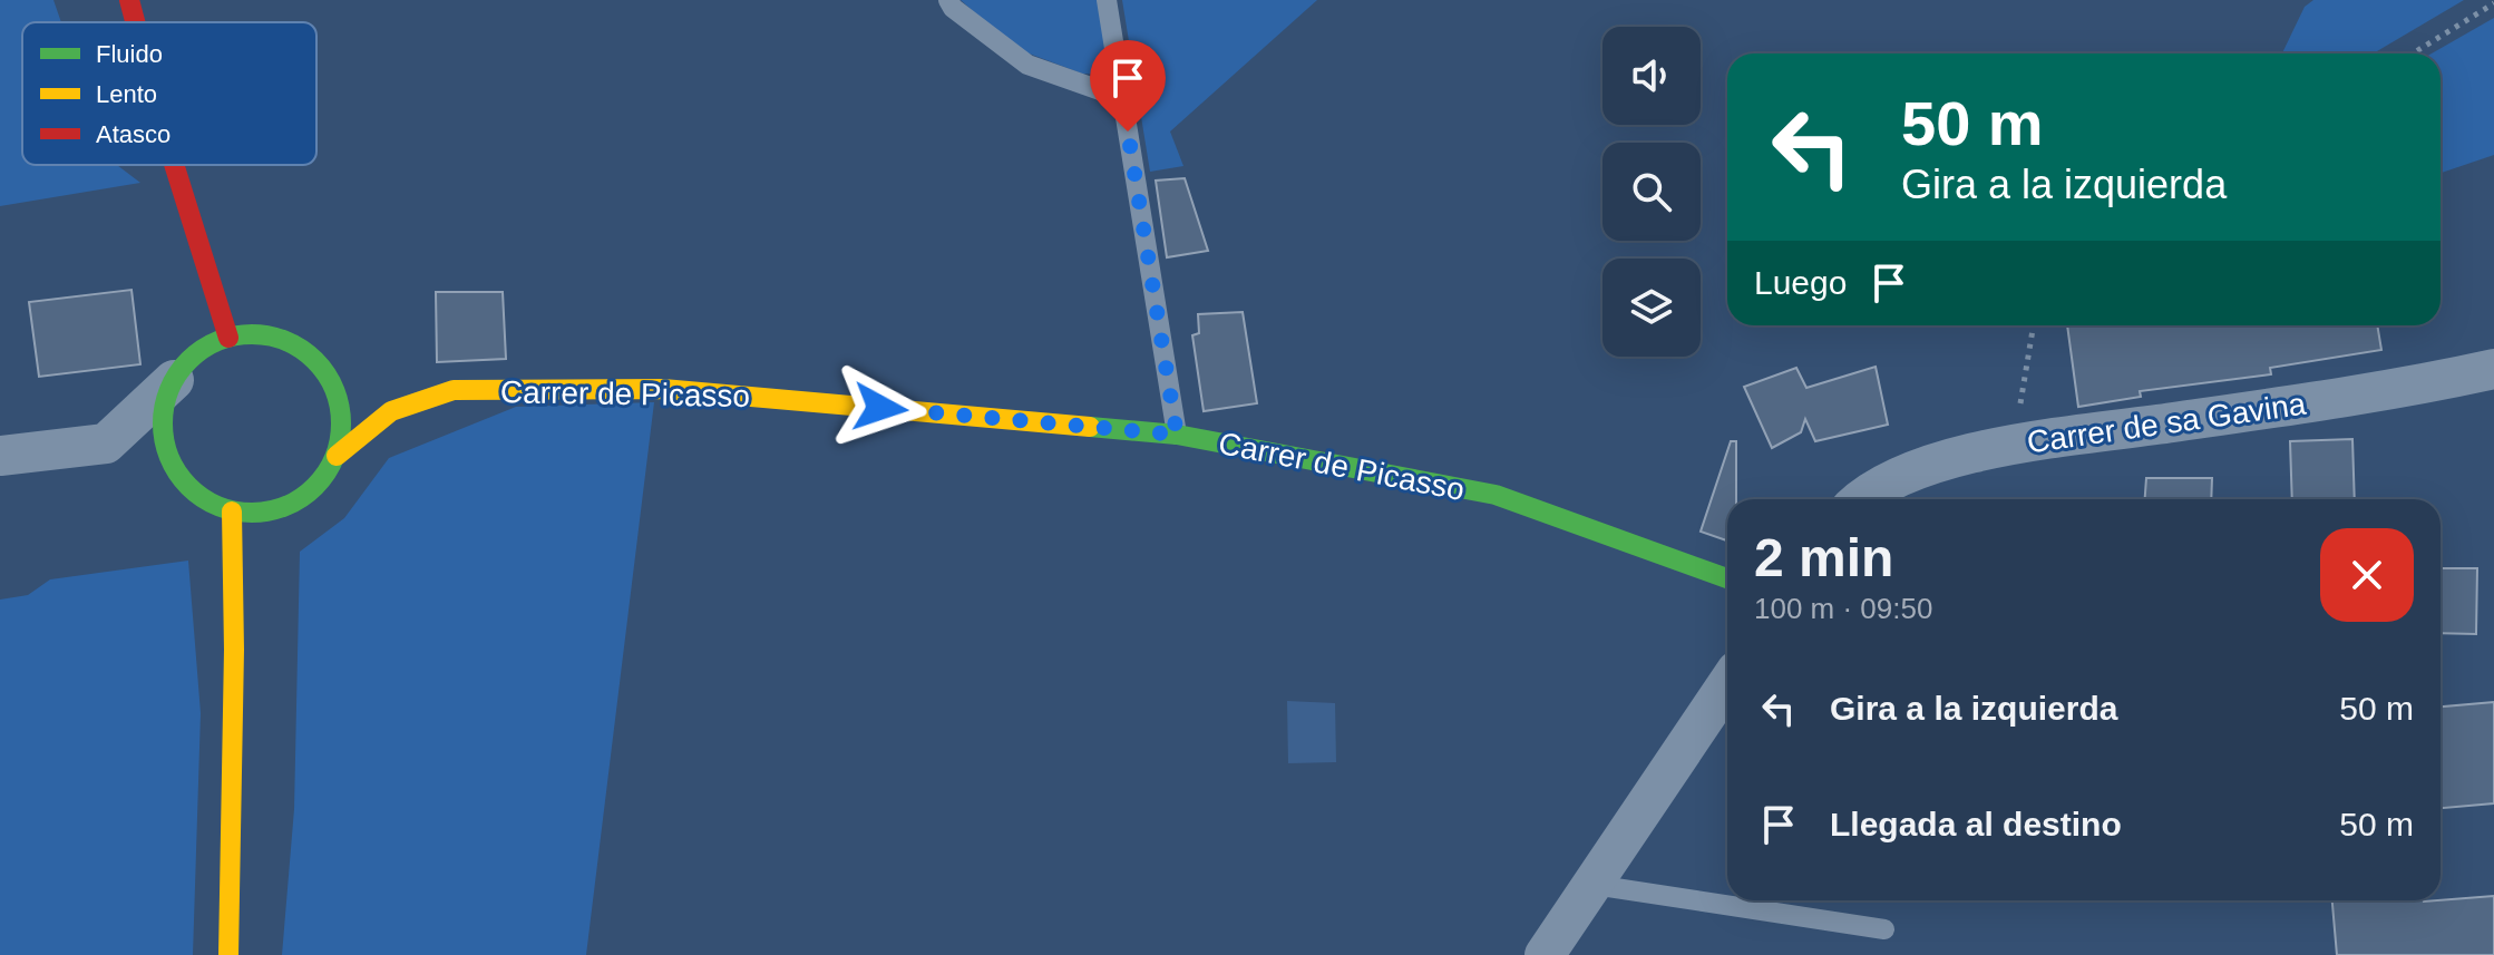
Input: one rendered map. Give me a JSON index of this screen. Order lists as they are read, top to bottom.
{
  "streets": {
    "street": ["Carrer de Picasso", "Carrer de sa Gavina"]
  },
  "legend": ["Fluido", "Lento", "Atasco"],
  "page": {
    "turn": ["50 m", "Gira a la izquierda"],
    "then": "Luego",
    "heading": ["2 min", "100 m · 09:50"],
    "list": [
      {
        "name": "Gira a la izquierda",
        "value": "50 m"
      },
      {
        "name": "Llegada al destino",
        "value": "50 m"
      }
    ]
  }
}
